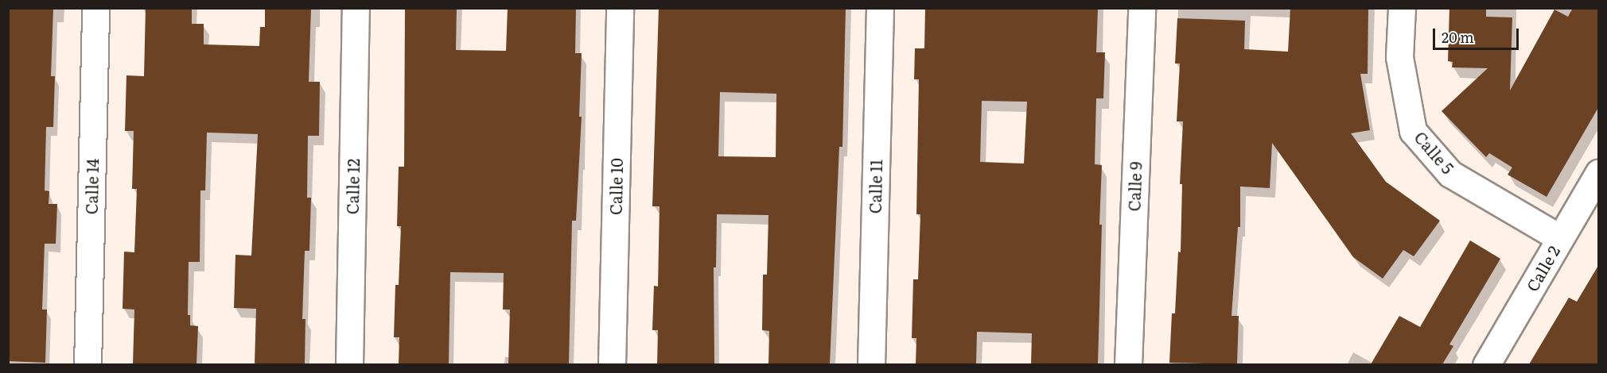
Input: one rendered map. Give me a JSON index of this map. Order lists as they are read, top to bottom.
{
  "streets": {
    "street": [
      "Calle 5",
      "Calle 14",
      "Calle 12",
      "Calle 10",
      "Calle 11",
      "Calle 9",
      "Calle 2"
    ]
  },
  "crossings": [
    ["Calle 5", "Calle 2"]
  ],
  "scale_bar": "20 m"
}
